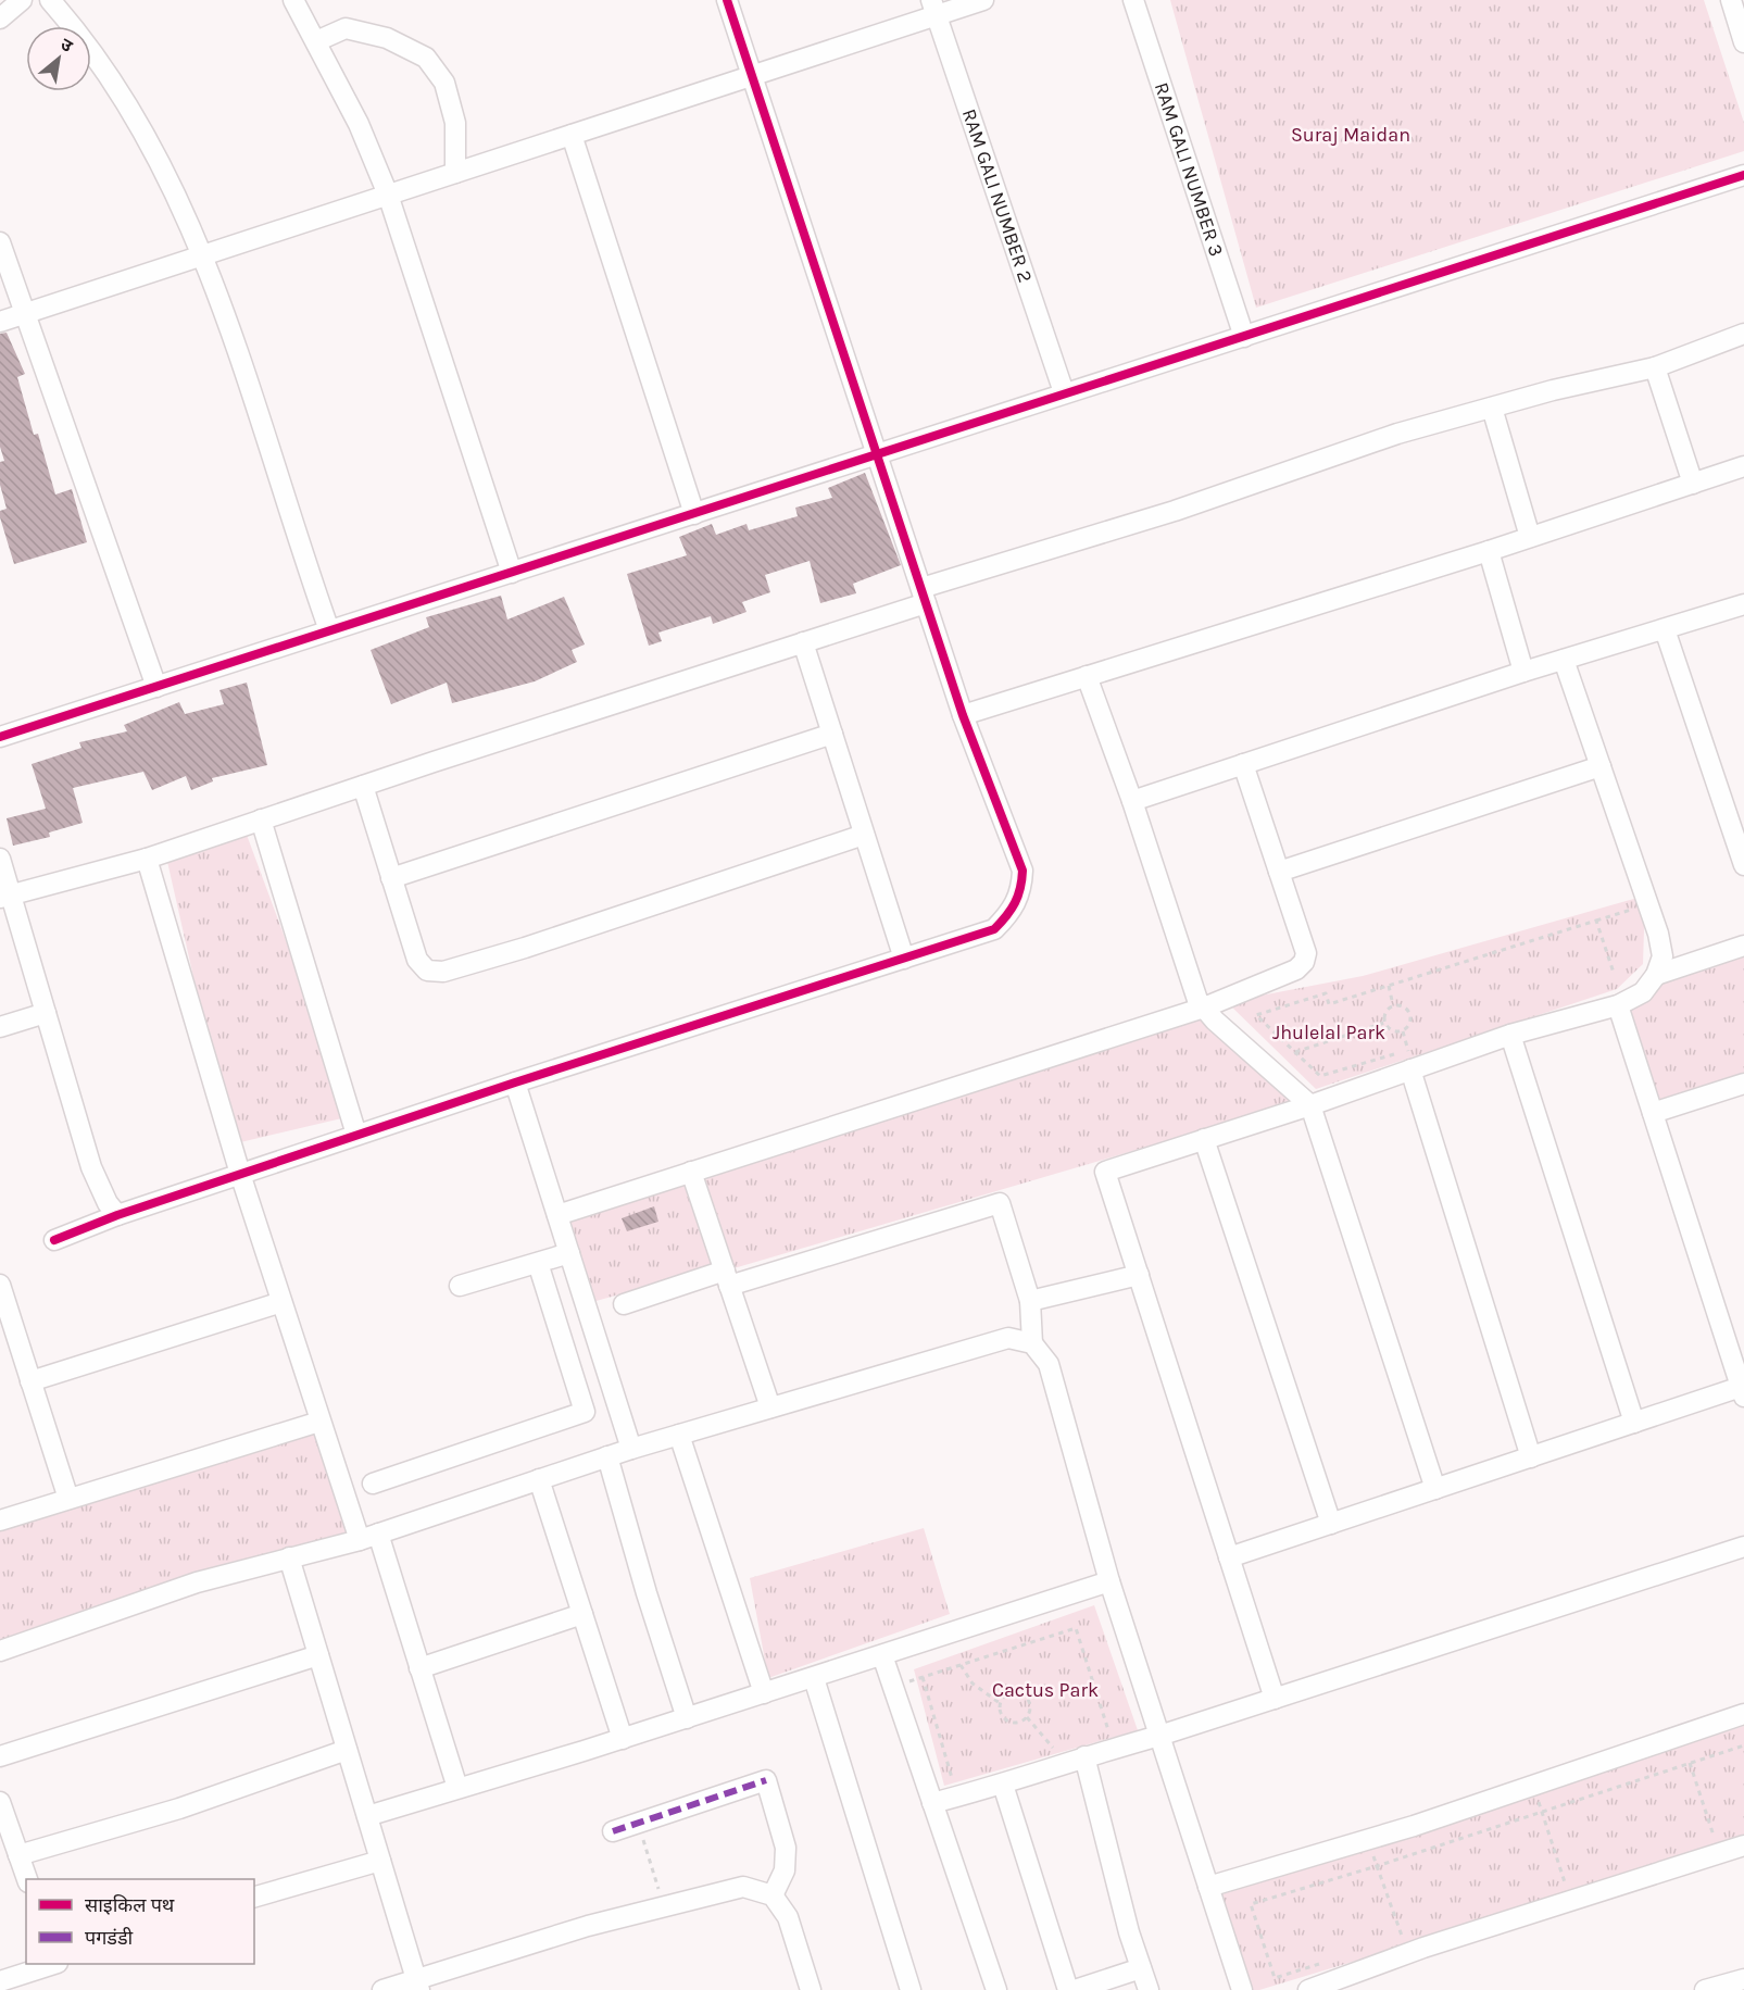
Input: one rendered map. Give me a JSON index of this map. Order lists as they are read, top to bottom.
{
  "streets": {
    "street": ["RAM GALI NUMBER 3", "RAM GALI NUMBER 2"]
  },
  "parks": ["Suraj Maidan", "Jhulelal Park", "Cactus Park"],
  "legend": ["साइकिल पथ", "पगडंडी"],
  "north": "top right"
}
